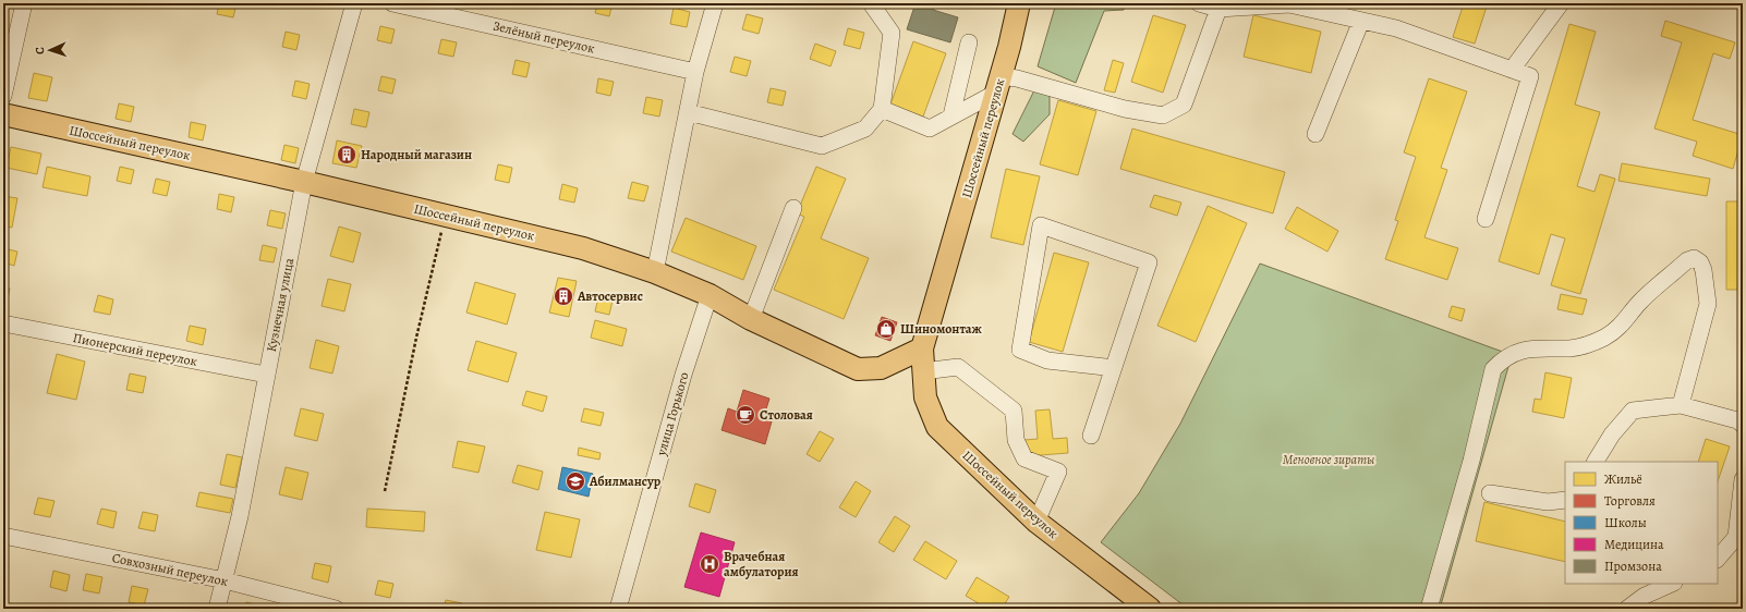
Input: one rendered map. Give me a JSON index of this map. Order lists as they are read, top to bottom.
{
  "streets": {
    "main road": ["Шоссейный переулок"],
    "street": [
      "Зелёный переулок",
      "Кузнечная улица",
      "Пионерский переулок",
      "улица Горького",
      "Совхозный переулок"
    ]
  },
  "crossings": [
    ["Шоссейный переулок", "Кузнечная улица"],
    ["Шоссейный переулок", "улица Горького"],
    ["Кузнечная улица", "Пионерский переулок"],
    ["Кузнечная улица", "Совхозный переулок"]
  ],
  "parks": ["Меновное зираты"],
  "places": {
    "building": ["Народный магазин", "Автосервис"],
    "shop": ["Шиномонтаж"],
    "cafe": ["Столовая"],
    "school or university": ["Абилмансур"],
    "hospital": ["Врачебная амбулатория"]
  },
  "legend": [
    "Жильё",
    "Торговля",
    "Школы",
    "Медицина",
    "Промзона"
  ],
  "north": "left"
}
